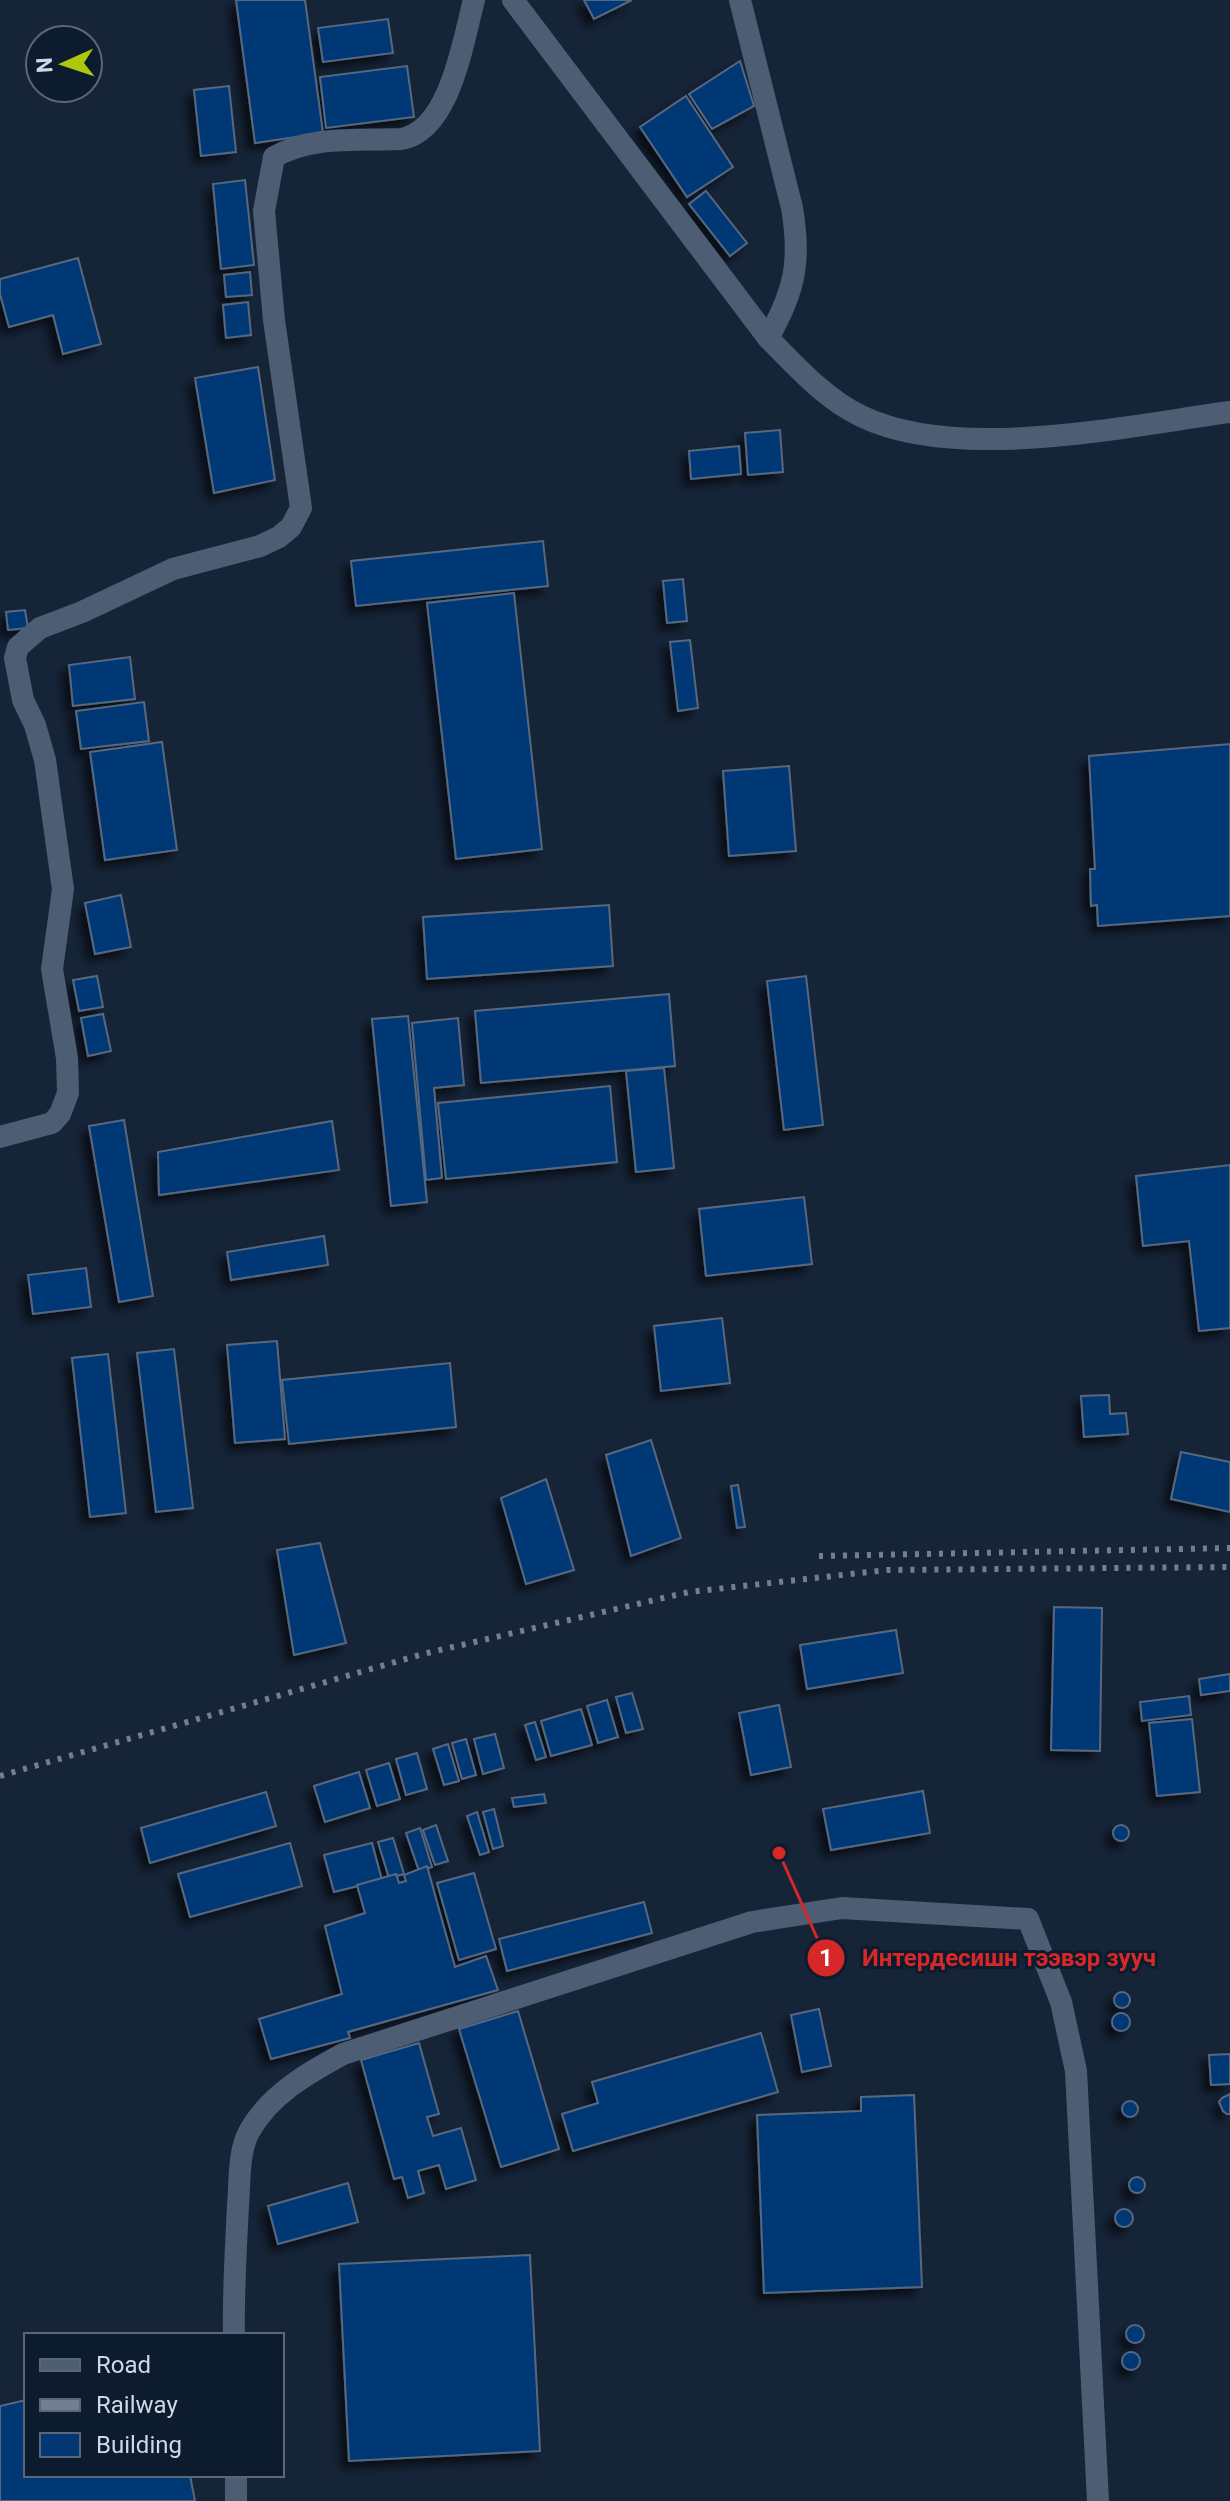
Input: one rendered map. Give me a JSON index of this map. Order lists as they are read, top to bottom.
{
  "places": ["Интердесишн тээвэр зууч"],
  "legend": ["Road", "Railway", "Building"],
  "north": "left"
}
